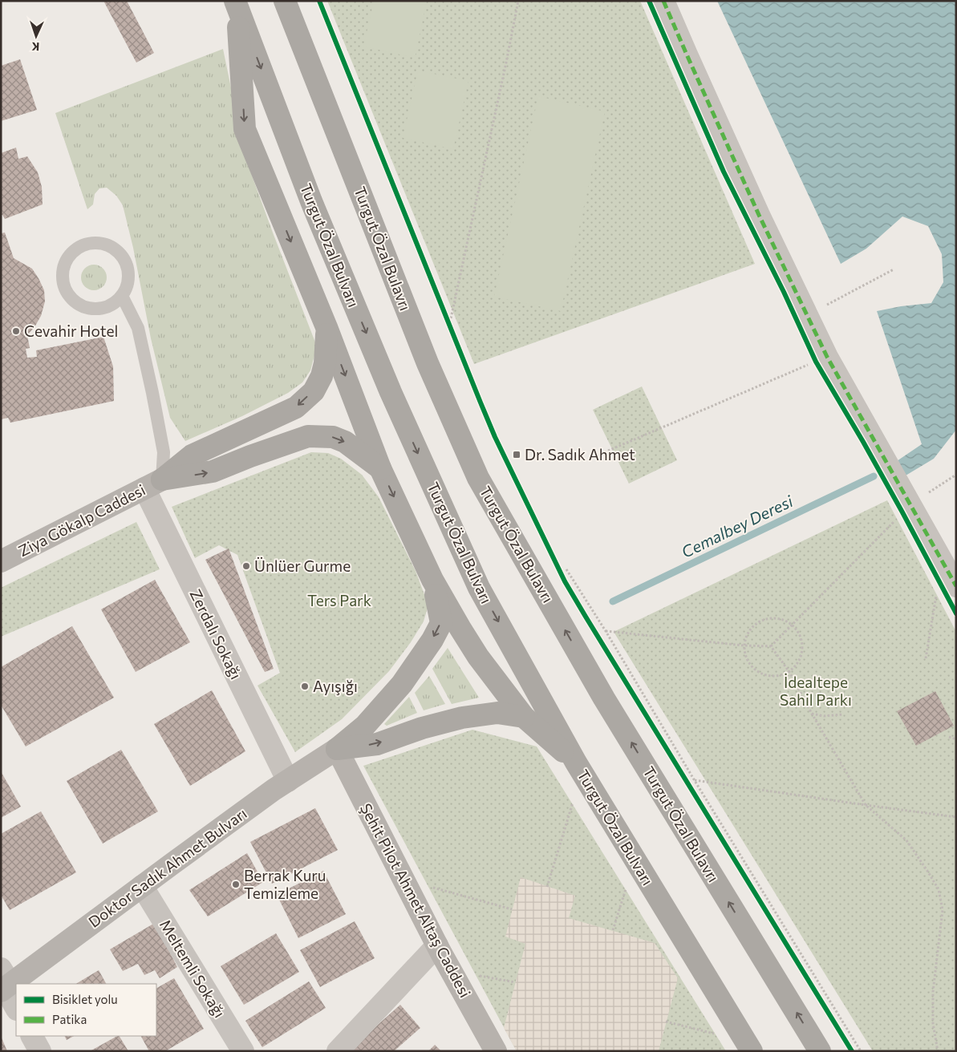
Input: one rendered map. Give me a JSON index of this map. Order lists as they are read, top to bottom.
{
  "streets": {
    "highway": ["Turgut Özal Bulvarı", "Turgut Özal Bulavrı"],
    "street": [
      "Ziya Gökalp Caddesi",
      "Zerdalı Sokağı",
      "Doktor Sadık Ahmet Bulvarı",
      "Şehit Pilot Ahmet Altaş Caddesi",
      "Meltemli Sokağı"
    ]
  },
  "crossings": [
    ["Ziya Gökalp Caddesi", "Zerdalı Sokağı"],
    ["Zerdalı Sokağı", "Doktor Sadık Ahmet Bulvarı"],
    ["Doktor Sadık Ahmet Bulvarı", "Şehit Pilot Ahmet Altaş Caddesi"],
    ["Doktor Sadık Ahmet Bulvarı", "Meltemli Sokağı"]
  ],
  "water": ["Cemalbey Deresi"],
  "parks": ["Ters Park", "İdealtepe Sahil Parkı"],
  "places": {
    "other": [
      "Cevahir Hotel",
      "Ünlüer Gurme",
      "Ayışığı",
      "Berrak Kuru Temizleme"
    ],
    "transit": ["Dr. Sadık Ahmet"]
  },
  "legend": ["Bisiklet yolu", "Patika"],
  "north": "bottom"
}
